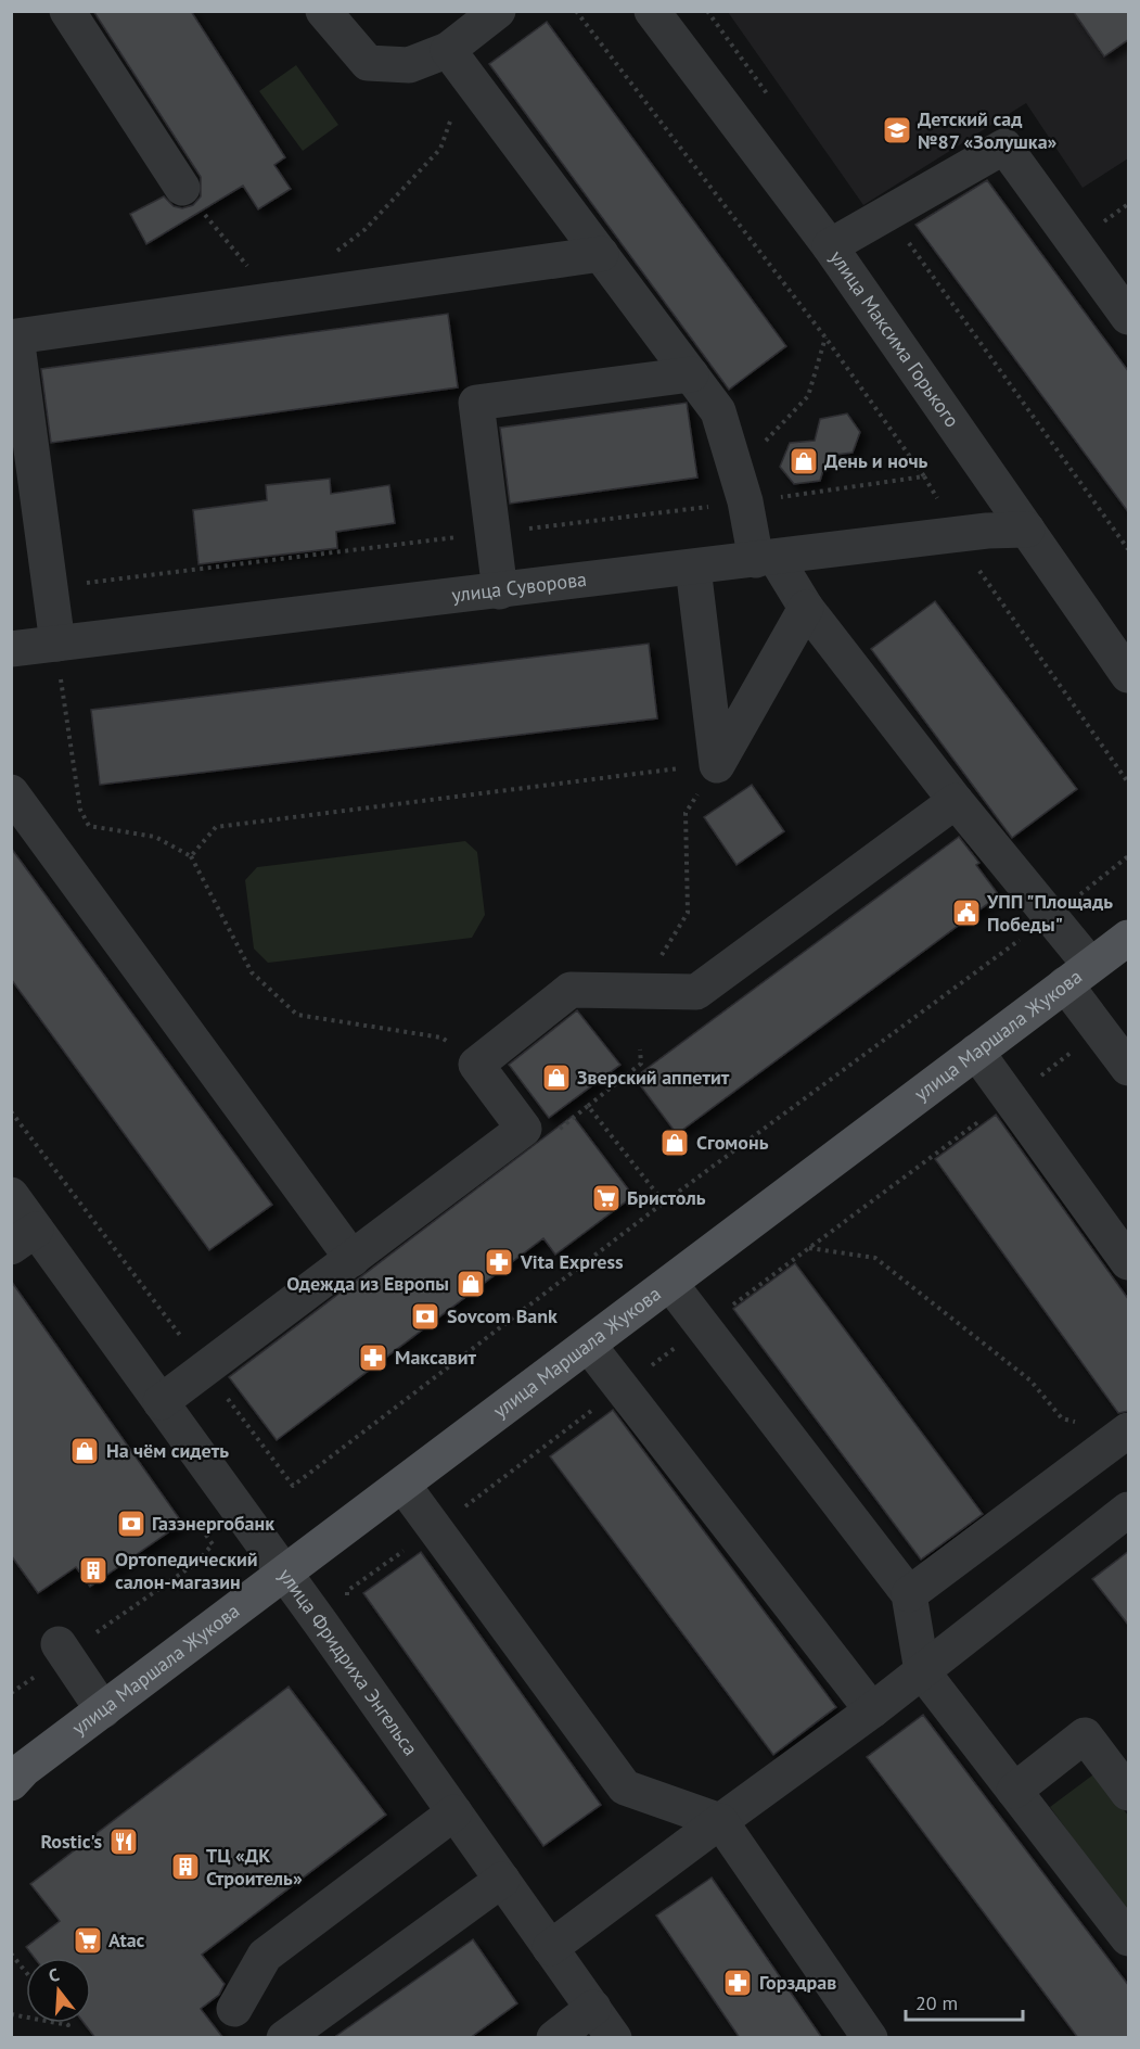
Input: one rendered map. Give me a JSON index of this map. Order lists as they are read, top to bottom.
{
  "streets": {
    "main road": ["улица Маршала Жукова"],
    "street": ["улица Максима Горького", "улица Суворова", "улица Фридриха Энгельса"]
  },
  "crossings": [
    ["улица Максима Горького", "улица Суворова"],
    ["улица Маршала Жукова", "улица Фридриха Энгельса"]
  ],
  "places": {
    "school or university": ["Детский сад №87 «Золушка»"],
    "shop": [
      "День и ночь",
      "Зверский аппетит",
      "Сгомонь",
      "Одежда из Европы",
      "На чём сидеть"
    ],
    "public building": ["УПП \"Площадь Победы\""],
    "supermarket": ["Бристоль", "Atac"],
    "pharmacy": ["Vita Express", "Максавит", "Горздрав"],
    "bank": ["Sovcom Bank", "Газэнергобанк"],
    "building": ["Ортопедический салон-магазин", "ТЦ «ДК Строитель»"],
    "restaurant": ["Rostic's"]
  },
  "scale_bar": "20 m",
  "north": "top"
}
